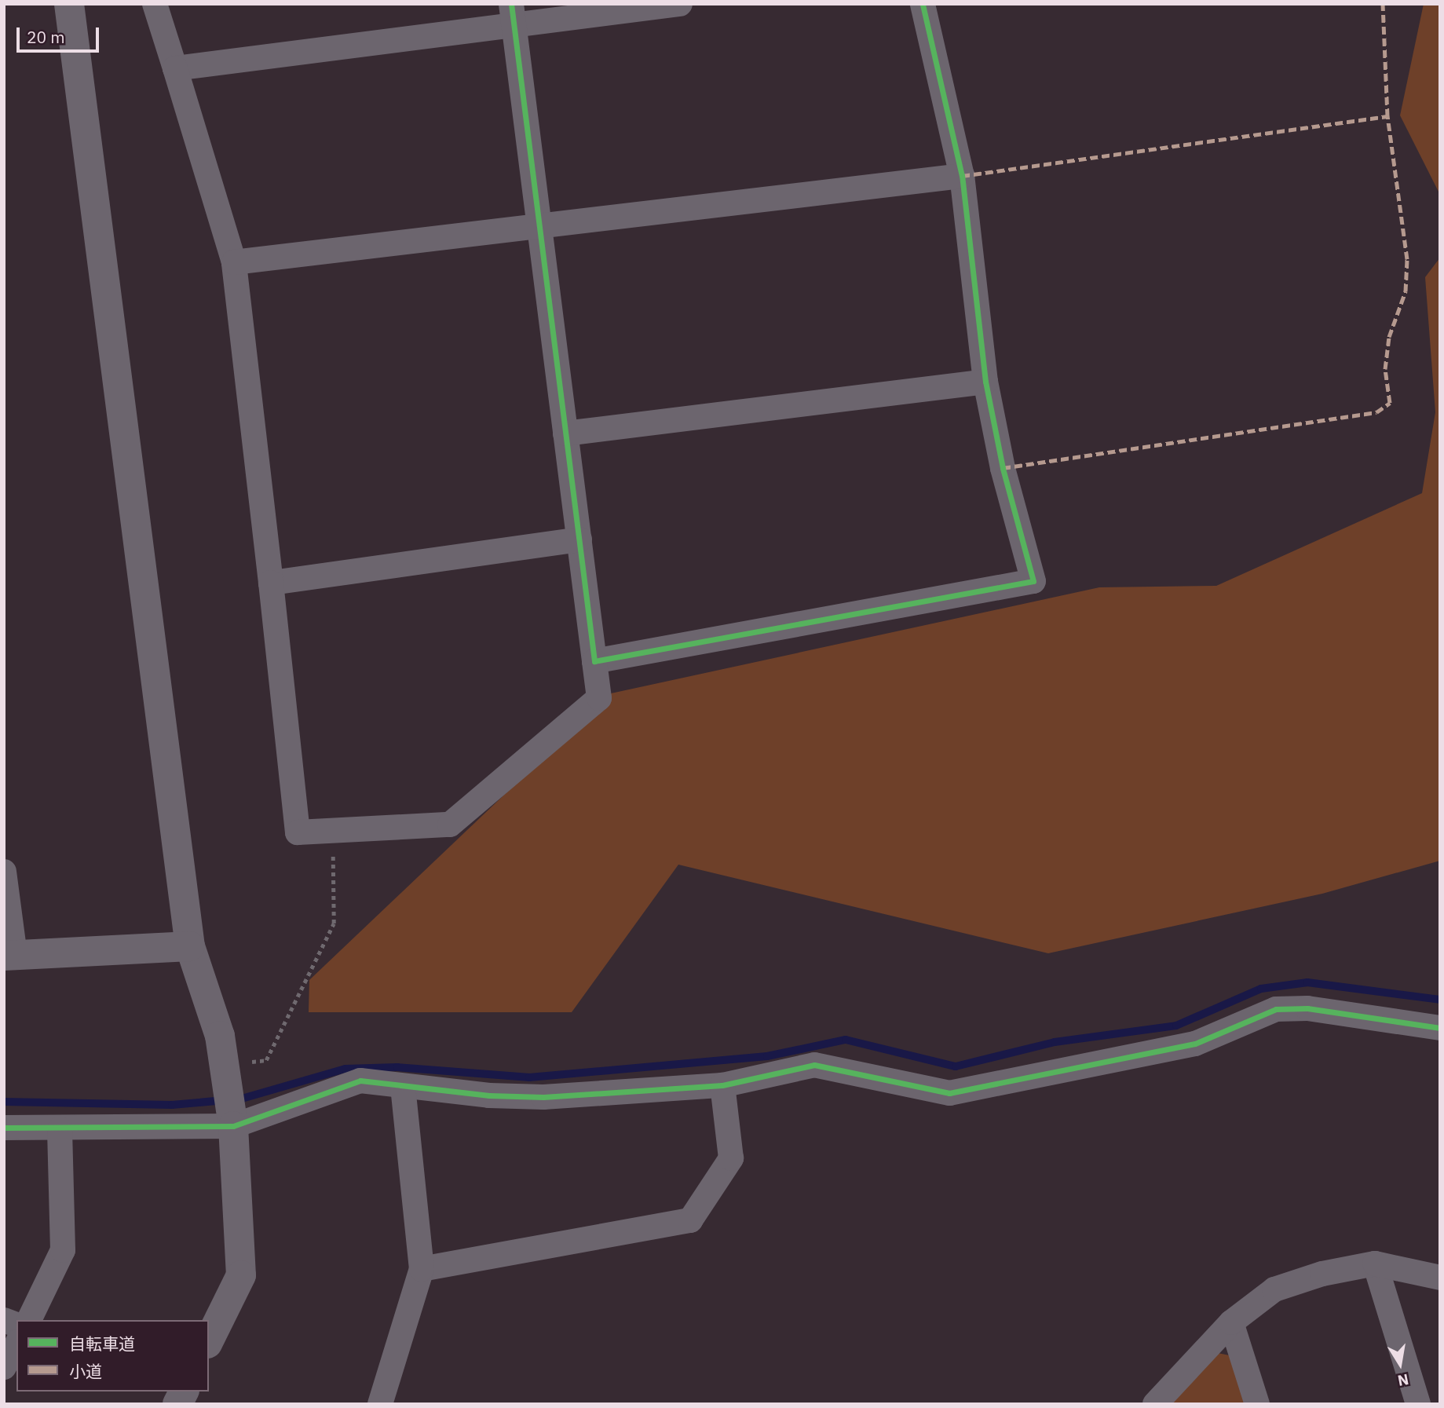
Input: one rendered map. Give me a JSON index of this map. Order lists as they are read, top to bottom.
{
  "legend": ["自転車道", "小道"],
  "scale_bar": "20 m",
  "north": "bottom"
}
